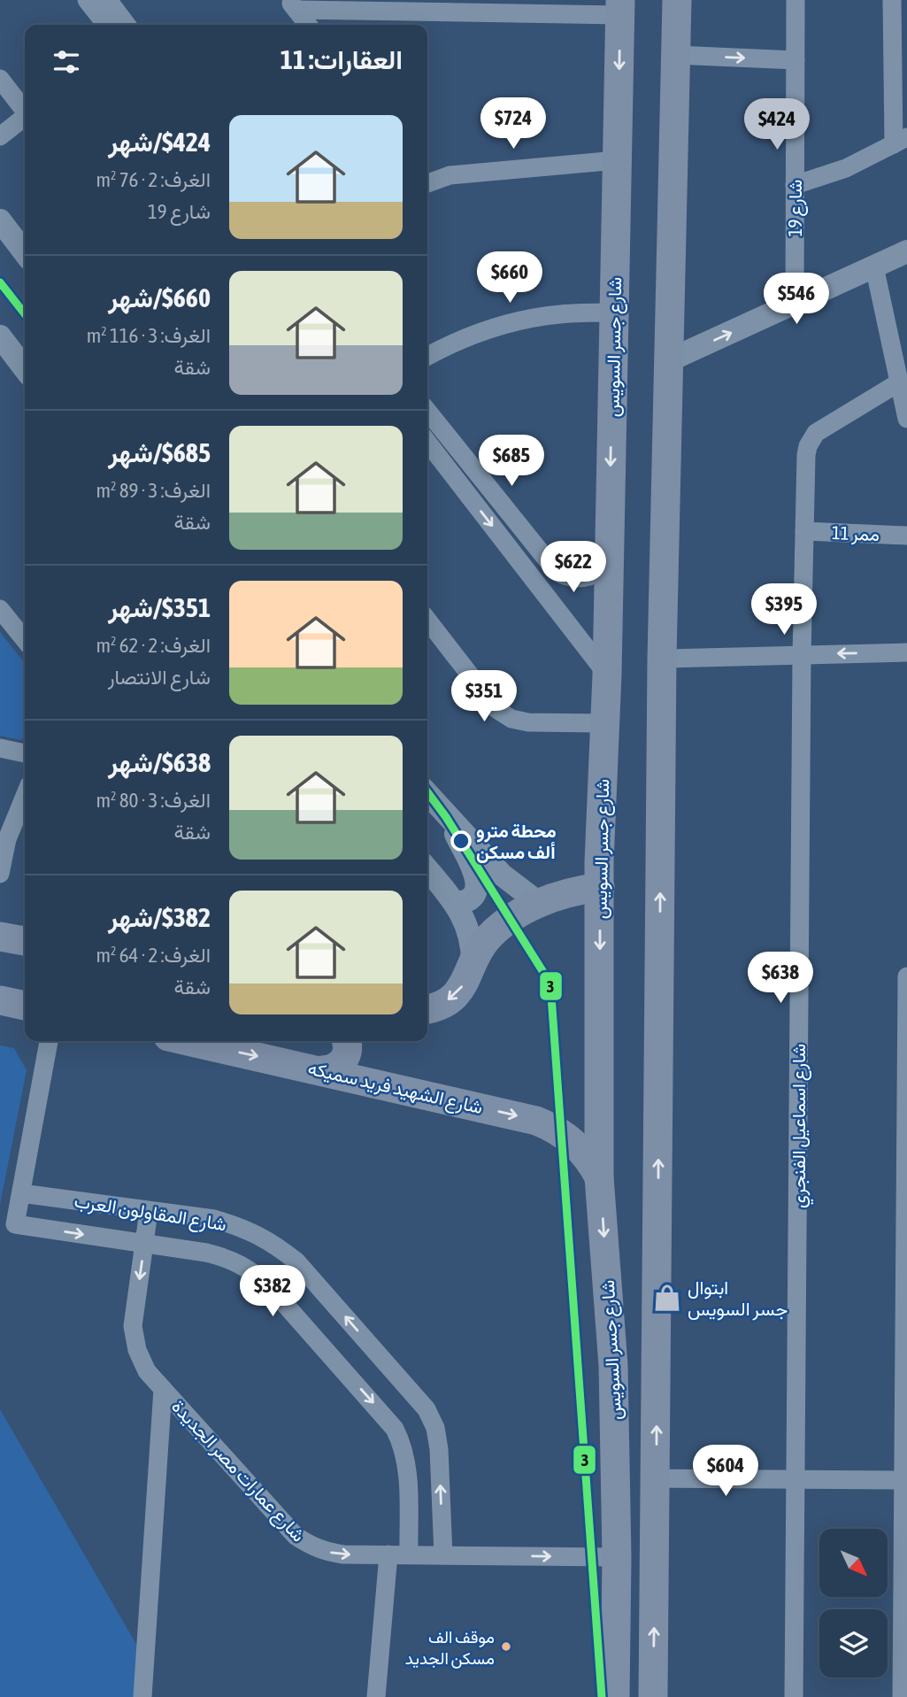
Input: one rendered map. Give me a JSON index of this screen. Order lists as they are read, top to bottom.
{
  "streets": {
    "main road": ["شارع جسر السويس", "شارع الشهيد فريد سميكه"],
    "street": [
      "شارع 19",
      "ممر 11",
      "شارع اسماعيل الفنجري",
      "شارع المقاولون العرب",
      "شارع عمارات مصر الجديدة"
    ]
  },
  "crossings": [
    ["شارع جسر السويس", "شارع الشهيد فريد سميكه"],
    ["شارع جسر السويس", "شارع عمارات مصر الجديدة"],
    ["ممر 11", "شارع اسماعيل الفنجري"],
    ["شارع المقاولون العرب", "شارع عمارات مصر الجديدة"]
  ],
  "one_way": ["شارع الشهيد فريد سميكه", "شارع عمارات مصر الجديدة"],
  "places": {
    "other": ["محطة مترو ألف مسكن", "موقف الف مسكن الجديد"],
    "shop": ["ابتوال جسر السويس"]
  },
  "lines": ["metro line 3"],
  "north": "bottom right",
  "page": {
    "heading": "العقارات: 11",
    "price": [
      "$724",
      "$424",
      "$660",
      "$546",
      "$685",
      "$622",
      "$395",
      "$351",
      "$638",
      "$382",
      "$604"
    ],
    "list": [
      {
        "name": "$424/شهر",
        "note": "الغرف: 2 · 76 m² · شارع 19"
      },
      {
        "name": "$660/شهر",
        "note": "الغرف: 3 · 116 m² · شقة"
      },
      {
        "name": "$685/شهر",
        "note": "الغرف: 3 · 89 m² · شقة"
      },
      {
        "name": "$351/شهر",
        "note": "الغرف: 2 · 62 m² · شارع الانتصار"
      },
      {
        "name": "$638/شهر",
        "note": "الغرف: 3 · 80 m² · شقة"
      },
      {
        "name": "$382/شهر",
        "note": "الغرف: 2 · 64 m² · شقة"
      }
    ]
  }
}
